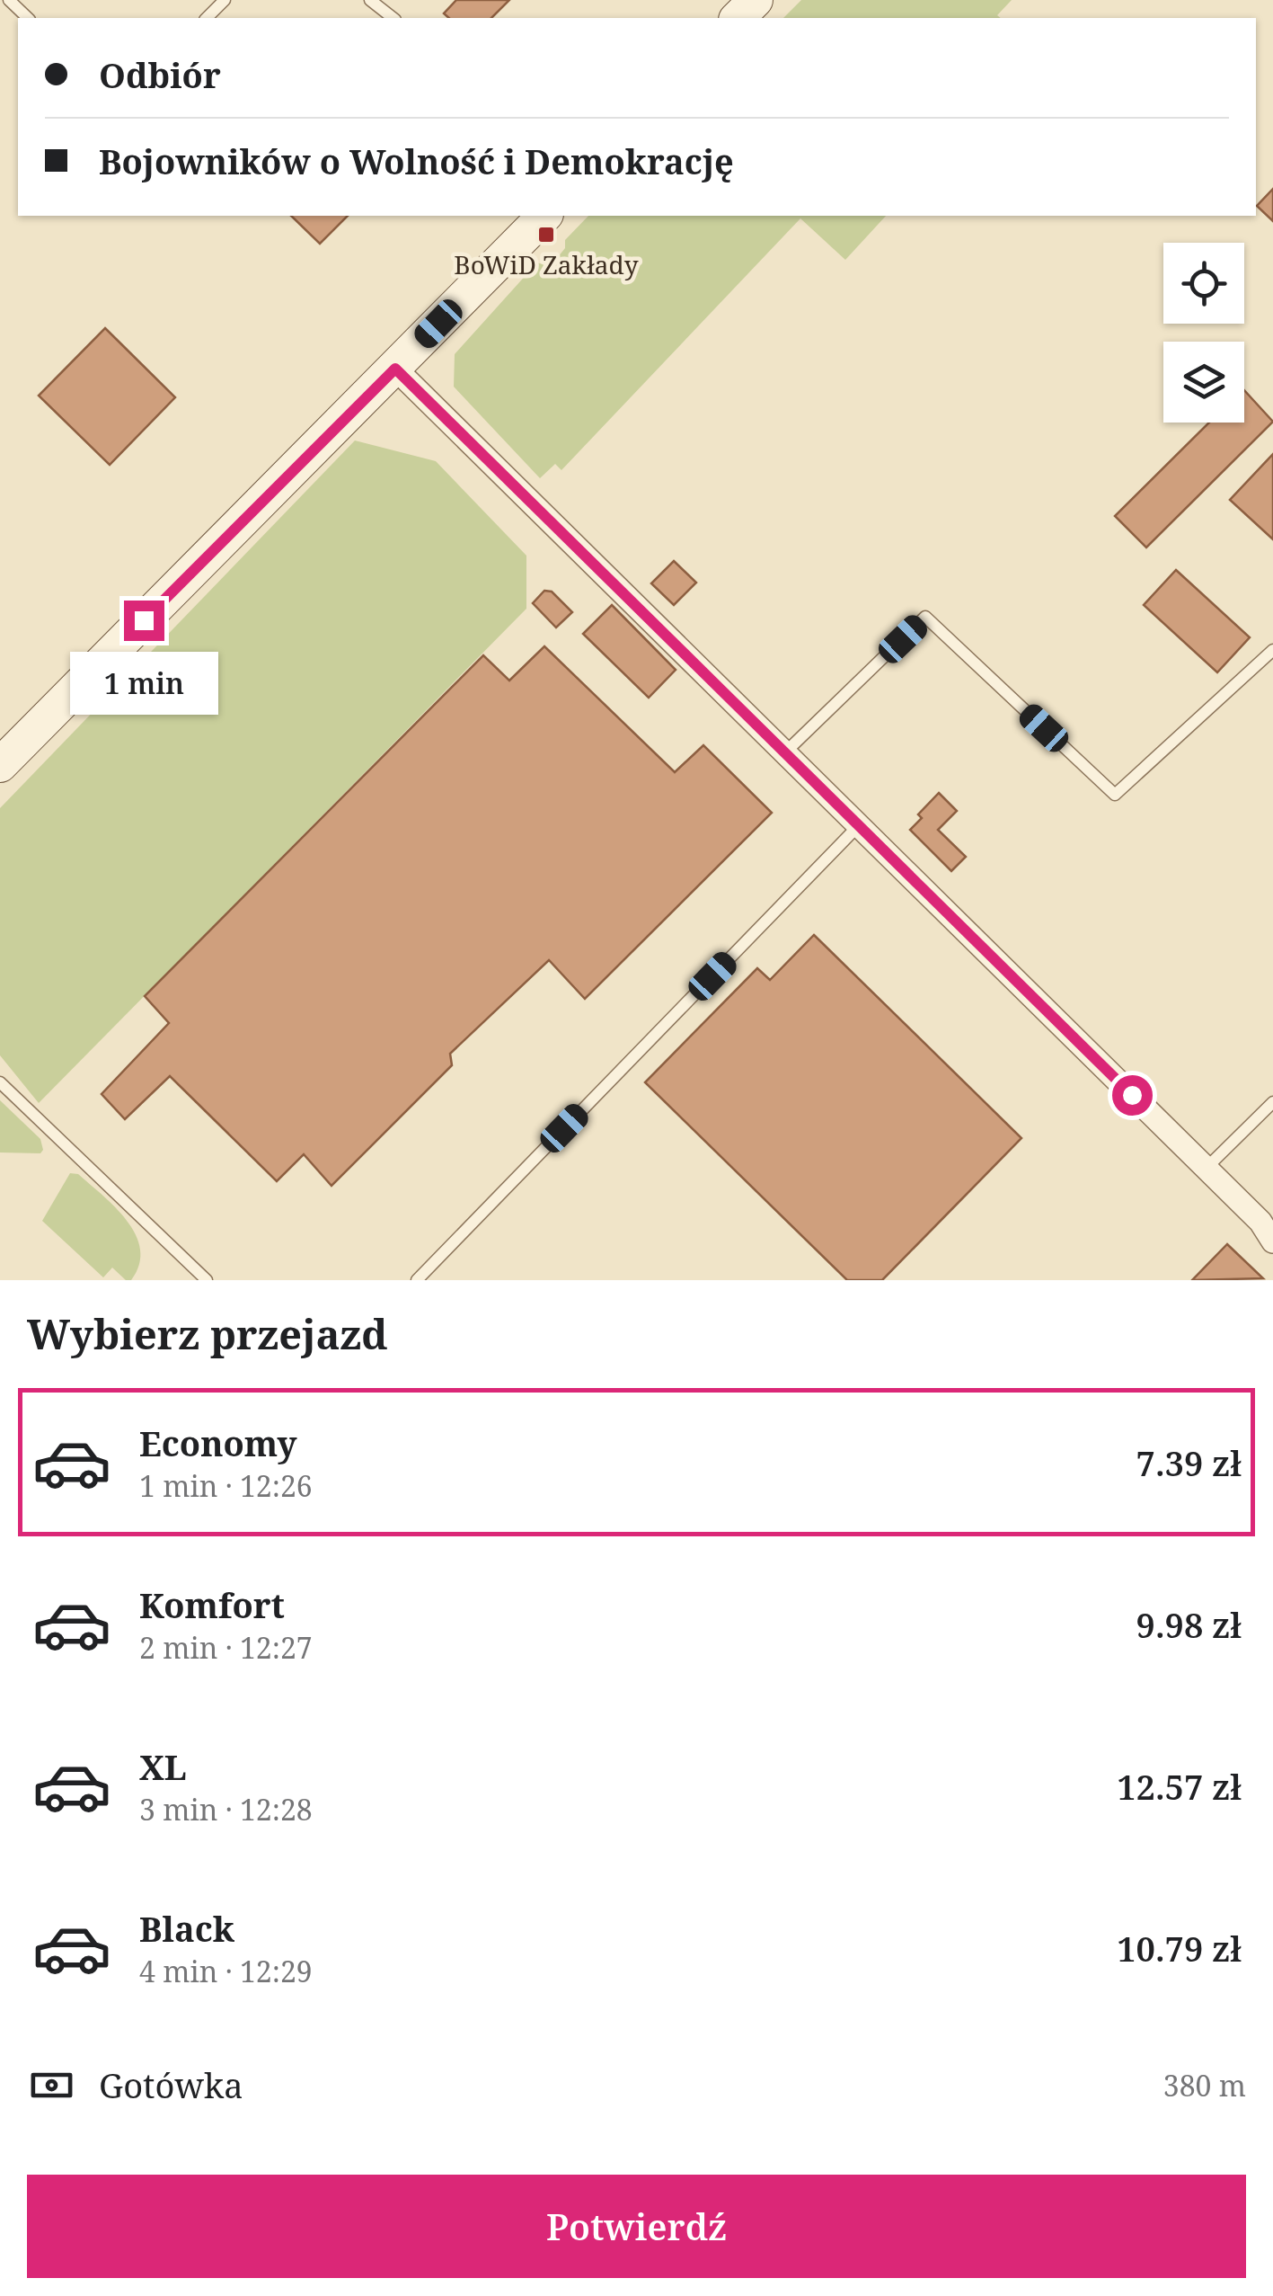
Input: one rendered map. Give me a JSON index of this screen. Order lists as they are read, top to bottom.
{
  "places": {
    "transit": ["BoWiD Zakłady"]
  },
  "page": {
    "banner": ["Odbiór", "Bojowników o Wolność i Demokrację"],
    "bubble": "1 min",
    "heading": "Wybierz przejazd",
    "list": [
      {
        "name": "Economy",
        "note": "1 min · 12:26",
        "value": "7.39 zł"
      },
      {
        "name": "Komfort",
        "note": "2 min · 12:27",
        "value": "9.98 zł"
      },
      {
        "name": "XL",
        "note": "3 min · 12:28",
        "value": "12.57 zł"
      },
      {
        "name": "Black",
        "note": "4 min · 12:29",
        "value": "10.79 zł"
      }
    ],
    "pay": ["Gotówka", "380 m"],
    "buttons": "Potwierdź"
  }
}
